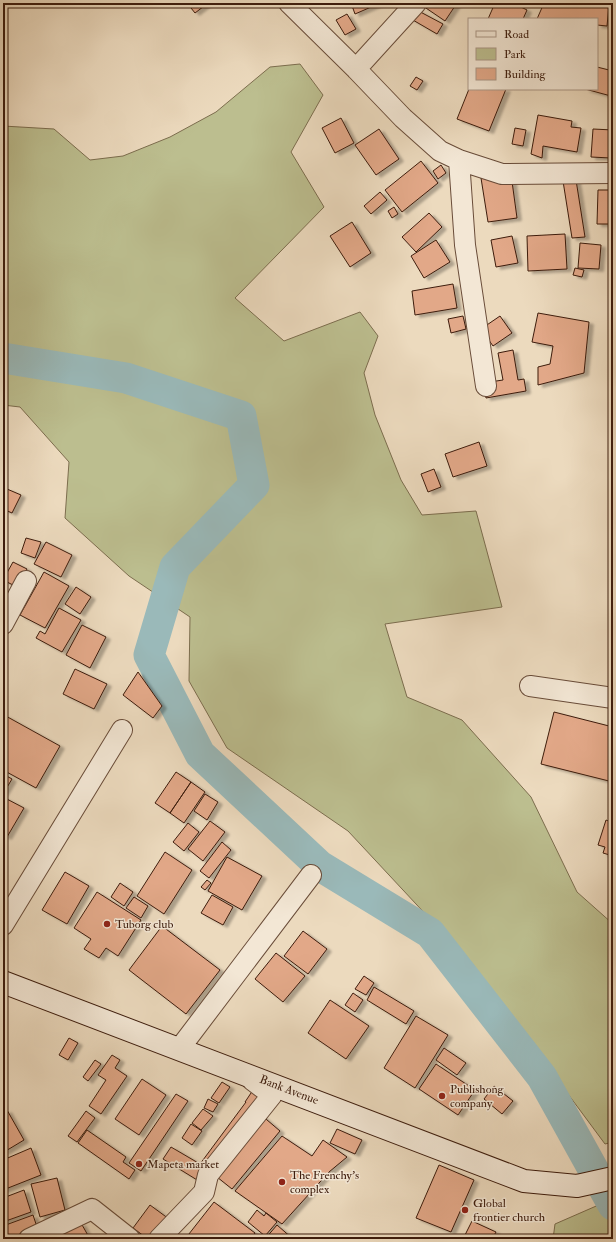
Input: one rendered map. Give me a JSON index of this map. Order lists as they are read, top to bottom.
{
  "streets": {
    "street": ["Bank Avenue"]
  },
  "places": [
    "Tuborg club",
    "Publishong company",
    "Mapeta market",
    "The Frenchy's complex",
    "Global frontier church"
  ],
  "legend": ["Road", "Park", "Building"]
}
